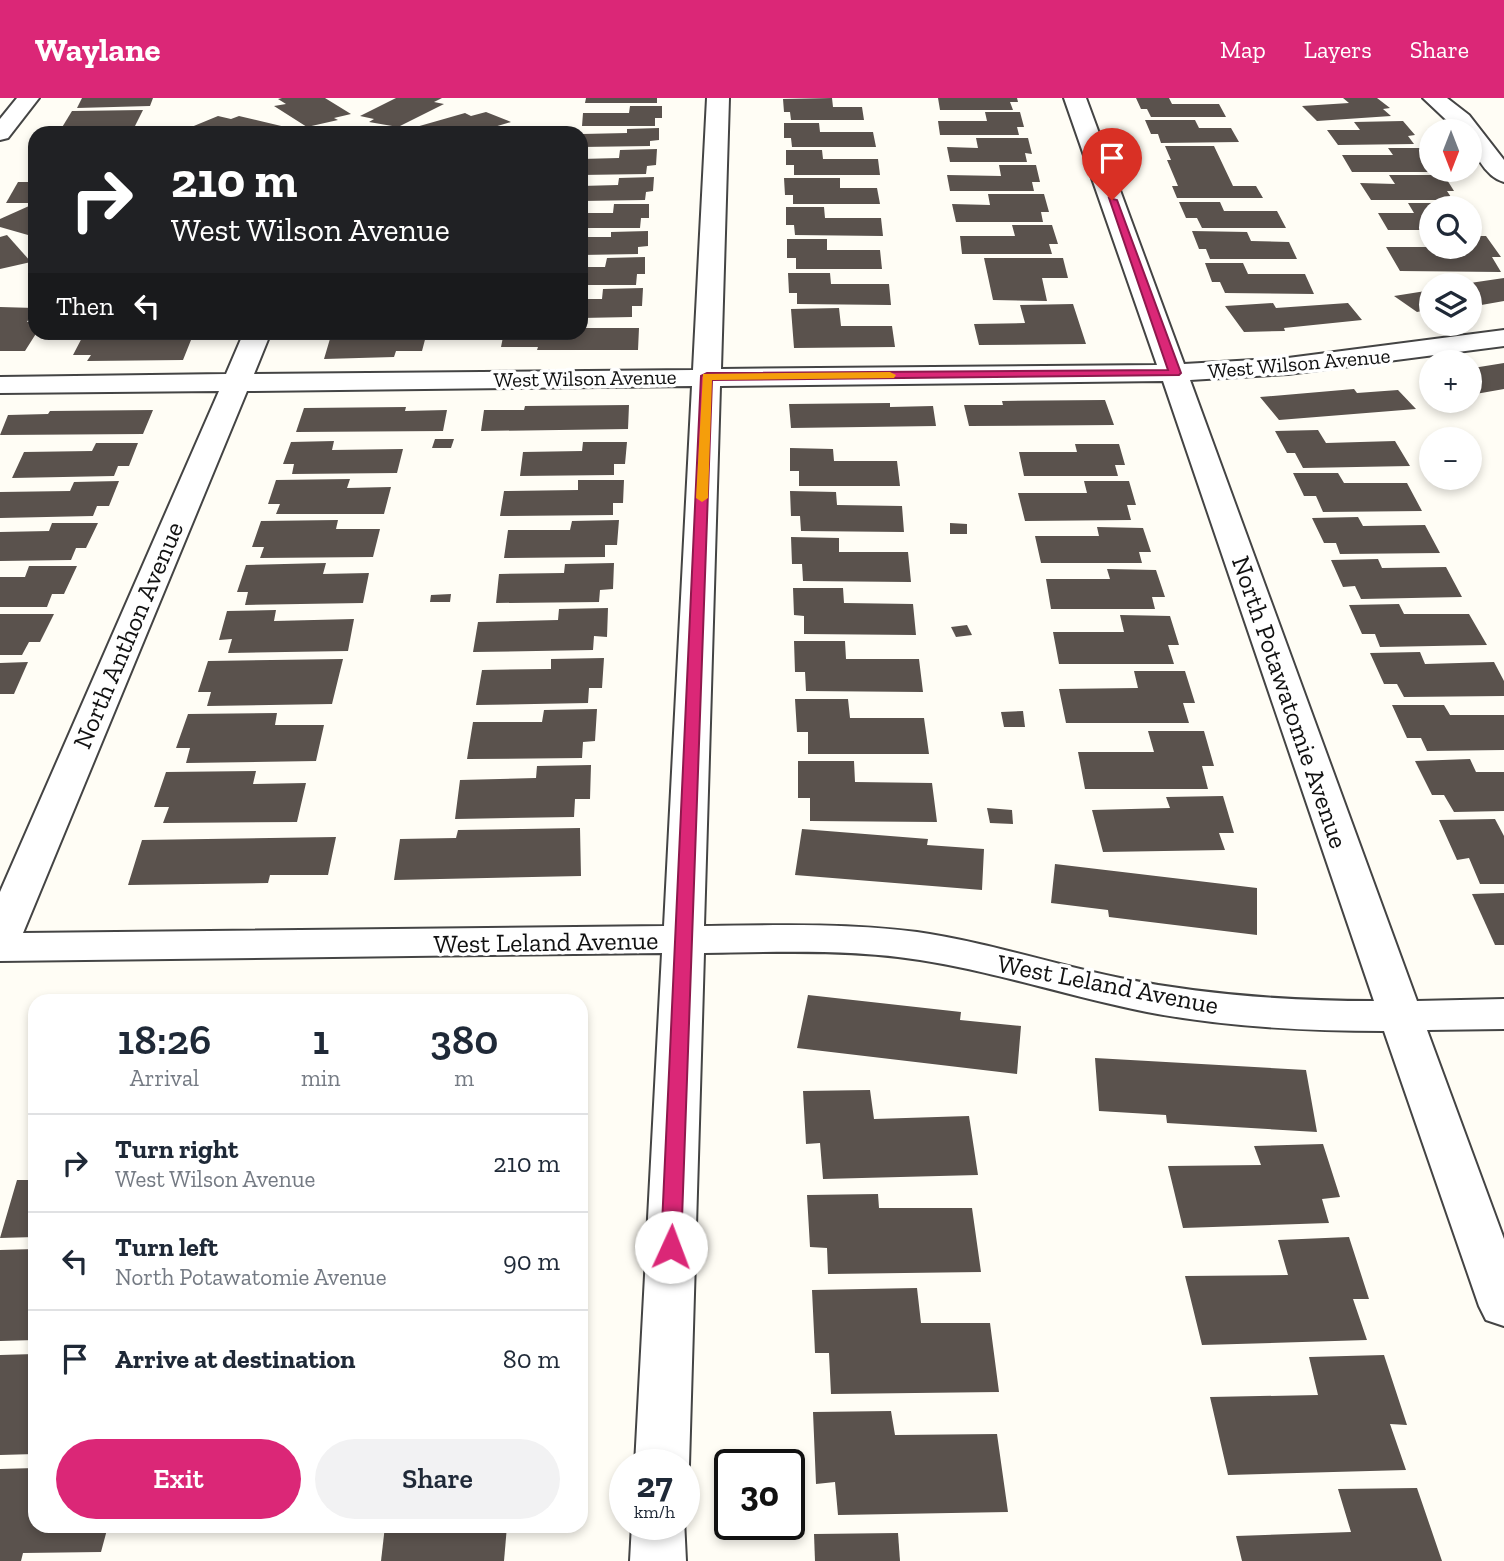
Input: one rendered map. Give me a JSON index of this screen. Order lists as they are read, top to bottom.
{
  "streets": {
    "street": [
      "West Wilson Avenue",
      "North Anthon Avenue",
      "North Potawatomie Avenue",
      "West Leland Avenue"
    ]
  },
  "crossings": [
    ["West Wilson Avenue", "North Anthon Avenue"],
    ["West Wilson Avenue", "North Potawatomie Avenue"],
    ["North Potawatomie Avenue", "West Leland Avenue"]
  ],
  "north": "bottom",
  "page": {
    "header": "Waylane",
    "nav": ["Map", "Layers", "Share"],
    "map_buttons": ["+", "−"],
    "turn": ["210 m", "West Wilson Avenue"],
    "then": "Then",
    "eta": [
      "18:26",
      "Arrival",
      "1",
      "min",
      "380",
      "m"
    ],
    "list": [
      {
        "name": "Turn right",
        "note": "West Wilson Avenue",
        "value": "210 m"
      },
      {
        "name": "Turn left",
        "note": "North Potawatomie Avenue",
        "value": "90 m"
      },
      {
        "name": "Arrive at destination",
        "value": "80 m"
      }
    ],
    "buttons": ["Exit", "Share"],
    "speed": "27 km/h",
    "limit": "30"
  }
}
